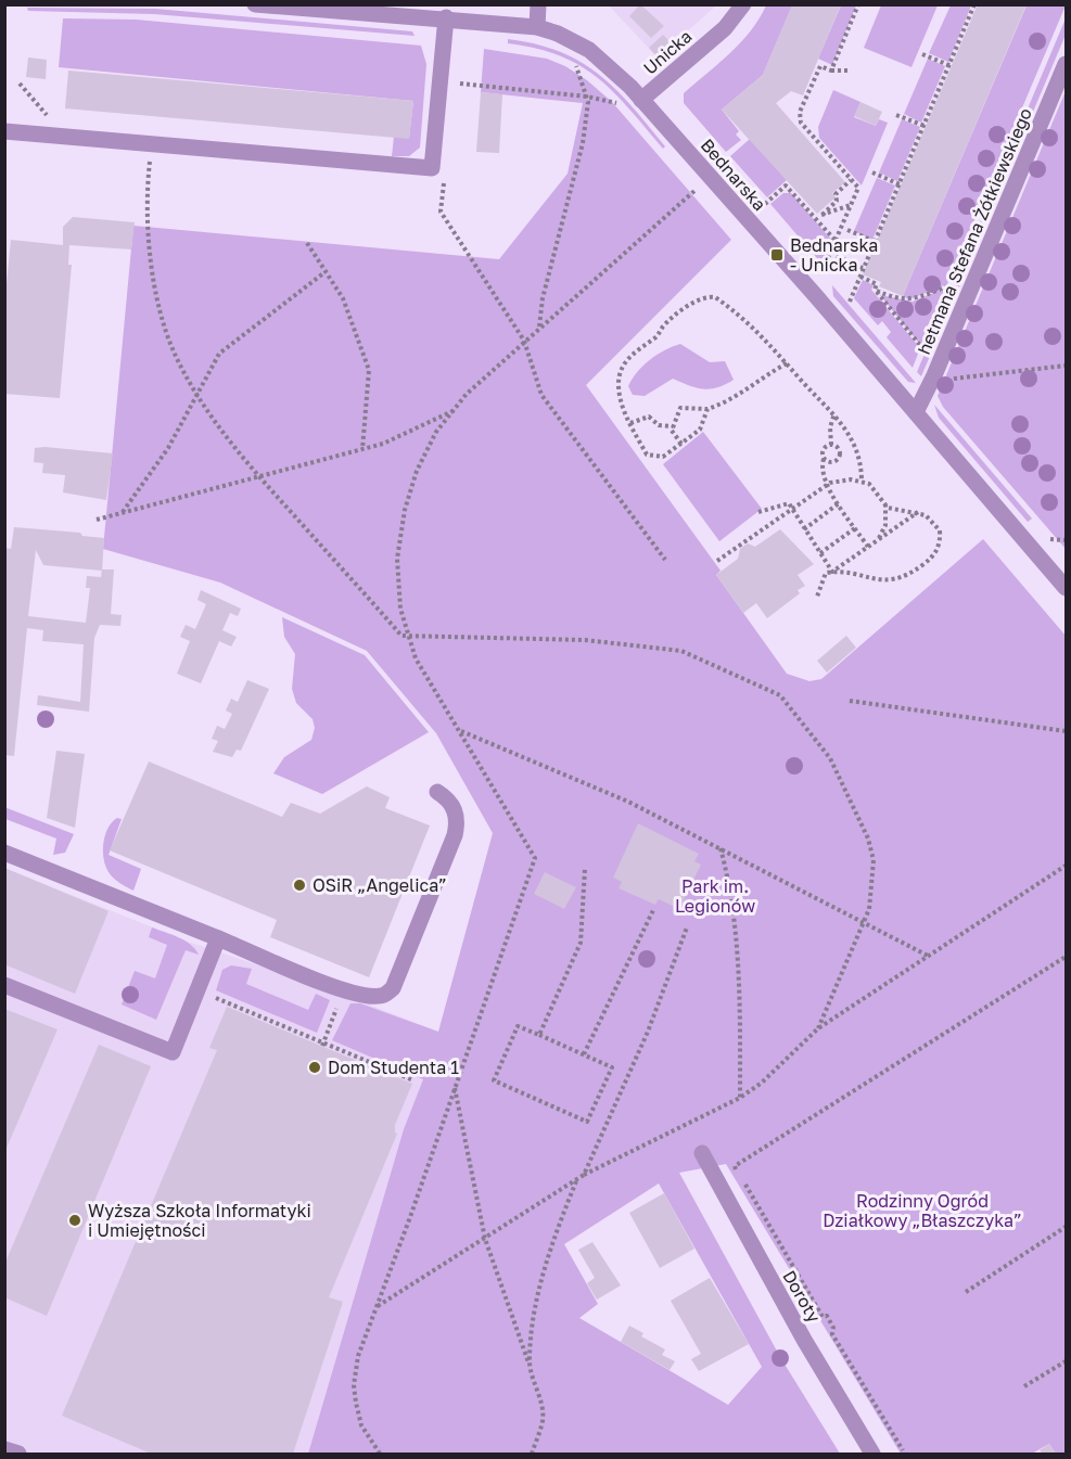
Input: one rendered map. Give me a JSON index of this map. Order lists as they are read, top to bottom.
{
  "streets": {
    "street": [
      "Unicka",
      "Bednarska",
      "hetmana Stefana Żółkiewskiego",
      "Doroty"
    ]
  },
  "crossings": [
    ["Unicka", "Bednarska"],
    ["Bednarska", "hetmana Stefana Żółkiewskiego"]
  ],
  "parks": ["Park im. Legionów", "Rodzinny Ogród Działkowy „Błaszczyka”"],
  "places": {
    "transit": ["Bednarska - Unicka"],
    "other": ["OSiR „Angelica”", "Dom Studenta 1", "Wyższa Szkoła Informatyki i Umiejętności"]
  }
}
